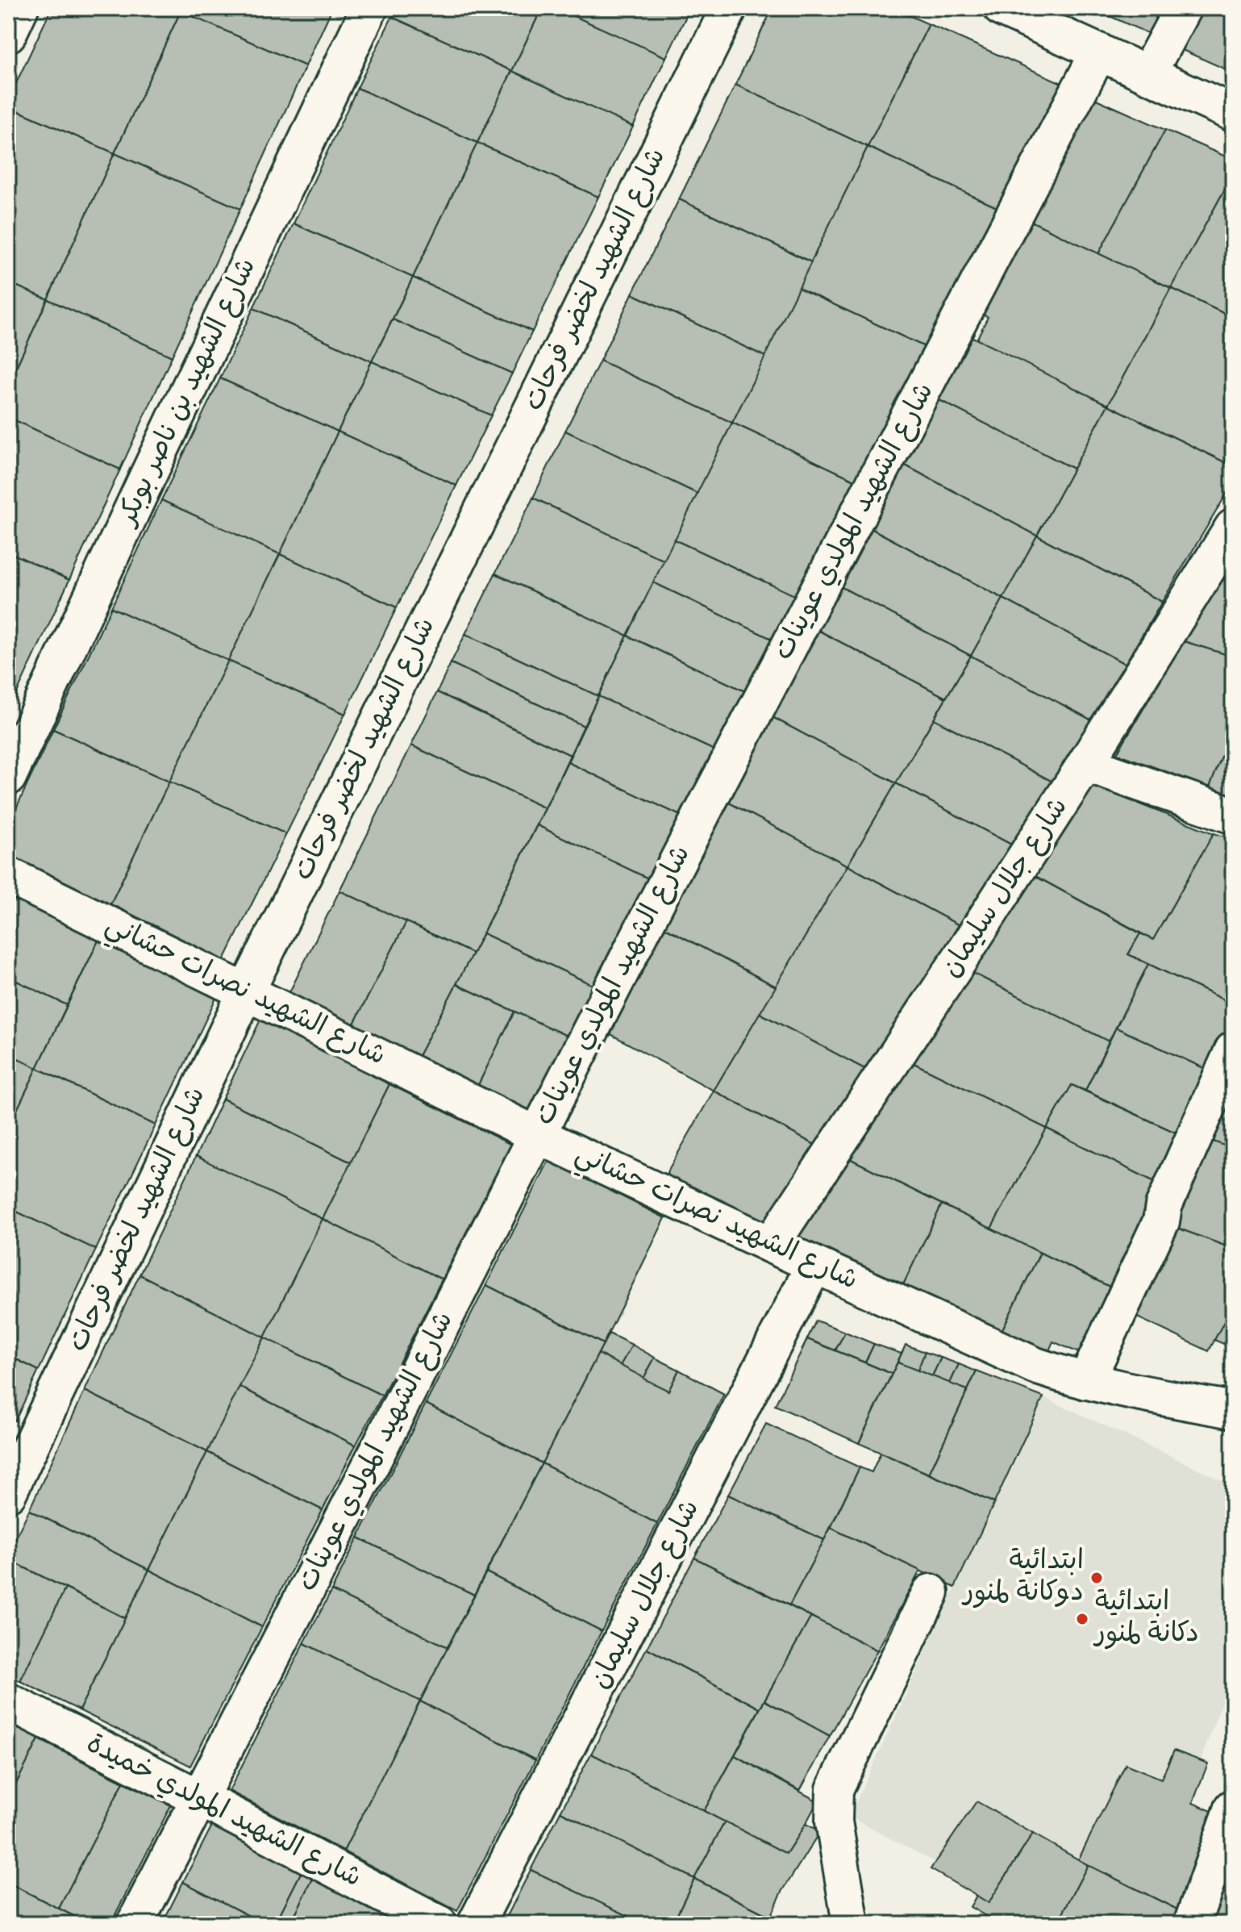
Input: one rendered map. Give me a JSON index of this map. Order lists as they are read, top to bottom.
{
  "streets": {
    "street": [
      "شارع الشهيد لخضر فرحات",
      "شارع الشهيد بن ناصر بوبكر",
      "شارع الشهيد المولدي عوينات",
      "شارع جلال سليمان",
      "شارع الشهيد نصرات حشاني",
      "شارع الشهيد المولدي خميدة"
    ]
  },
  "crossings": [
    ["شارع الشهيد لخضر فرحات", "شارع الشهيد نصرات حشاني"],
    ["شارع الشهيد المولدي عوينات", "شارع الشهيد نصرات حشاني"],
    ["شارع الشهيد المولدي عوينات", "شارع الشهيد المولدي خميدة"],
    ["شارع جلال سليمان", "شارع الشهيد نصرات حشاني"]
  ],
  "places": ["ابتدائية دوكانة لمنور", "ابتدائية دكانة لمنور"]
}
